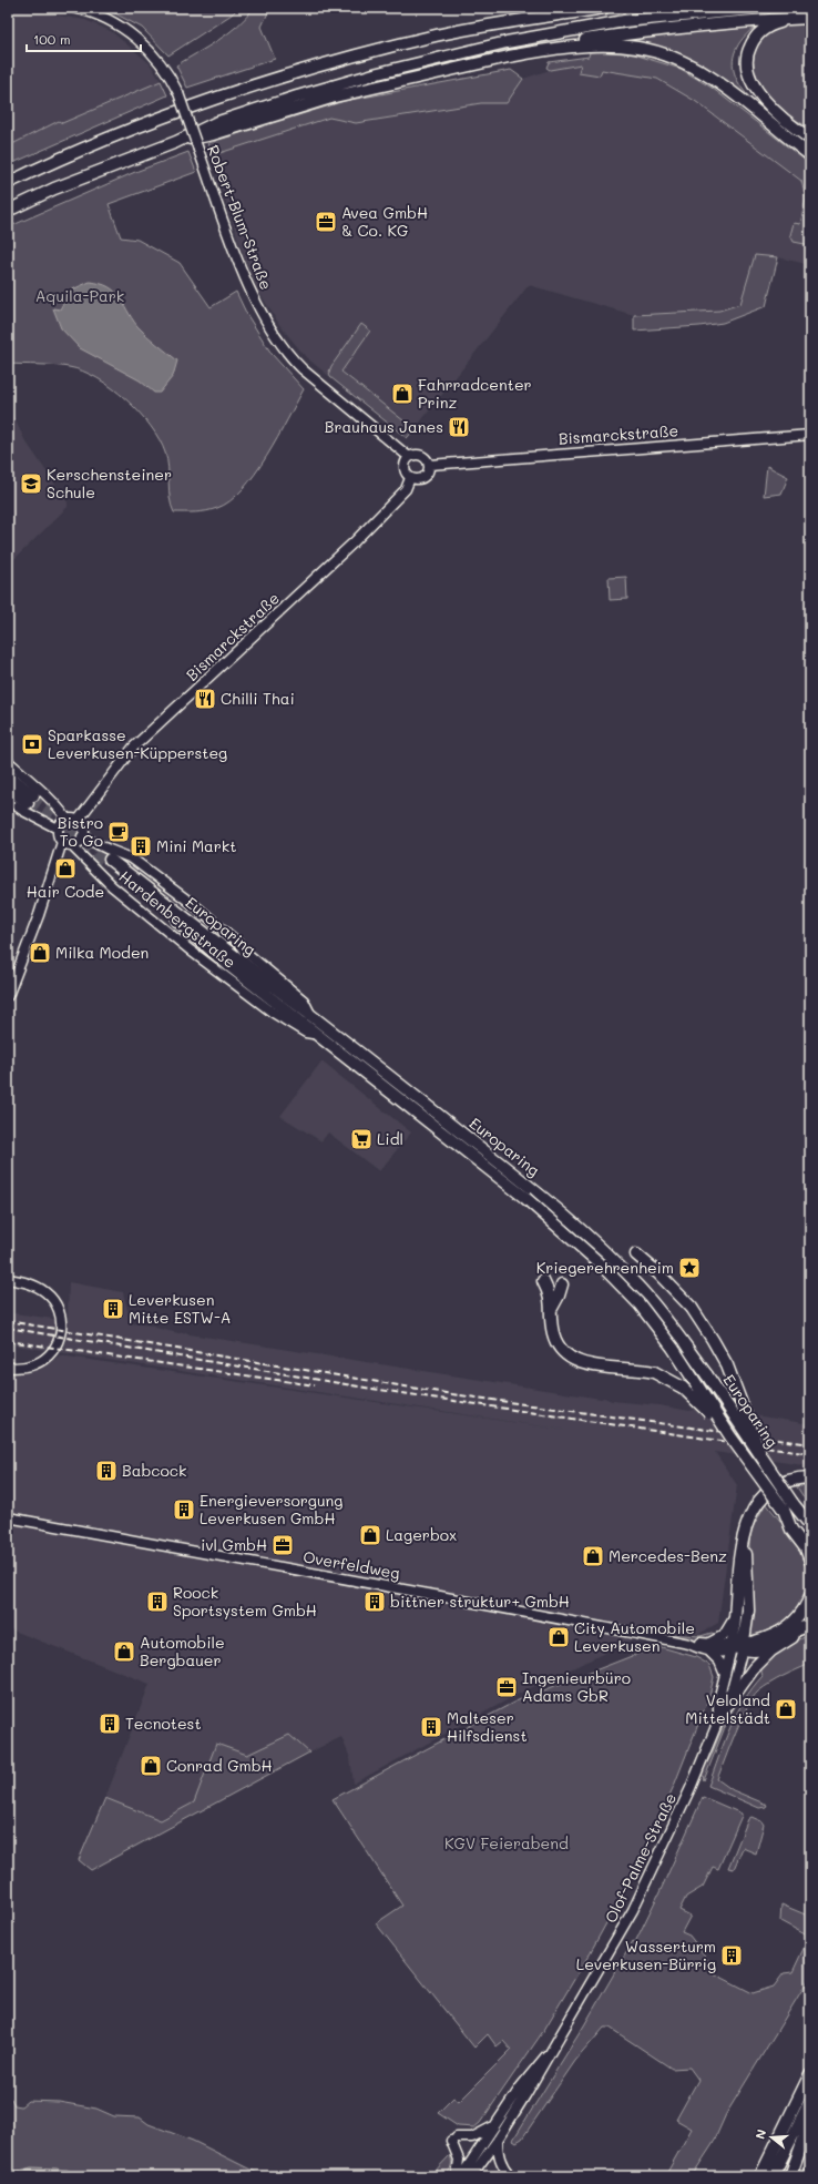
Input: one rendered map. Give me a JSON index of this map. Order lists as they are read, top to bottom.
{
  "streets": {
    "highway": ["Europaring"],
    "main road": [
      "Robert-Blum-Straße",
      "Bismarckstraße",
      "Hardenbergstraße",
      "Overfeldweg",
      "Olof-Palme-Straße"
    ]
  },
  "crossings": [
    ["Robert-Blum-Straße", "Bismarckstraße"],
    ["Bismarckstraße", "Hardenbergstraße"],
    ["Hardenbergstraße", "Europaring"],
    ["Overfeldweg", "Olof-Palme-Straße"]
  ],
  "parks": ["Aquila-Park", "KGV Feierabend"],
  "places": {
    "office": ["Avea GmbH & Co. KG", "ivl GmbH", "Ingenieurbüro Adams GbR"],
    "shop": [
      "Fahrradcenter Prinz",
      "Hair Code",
      "Milka Moden",
      "Lagerbox",
      "Mercedes-Benz",
      "City Automobile Leverkusen",
      "Automobile Bergbauer",
      "Veloland Mittelstädt",
      "Conrad GmbH"
    ],
    "restaurant": ["Brauhaus Janes", "Chilli Thai"],
    "school or university": ["Kerschensteiner Schule"],
    "bank": ["Sparkasse Leverkusen-Küppersteg"],
    "cafe": ["Bistro To Go"],
    "building": [
      "Mini Markt",
      "Leverkusen Mitte ESTW-A",
      "Babcock",
      "Energieversorgung Leverkusen GmbH",
      "Roock Sportsystem GmbH",
      "bittner struktur+ GmbH",
      "Tecnotest",
      "Malteser Hilfsdienst",
      "Wasserturm Leverkusen-Bürrig"
    ],
    "supermarket": ["Lidl"],
    "place": ["Kriegerehrenheim"]
  },
  "scale_bar": "100 m",
  "north": "left"
}
